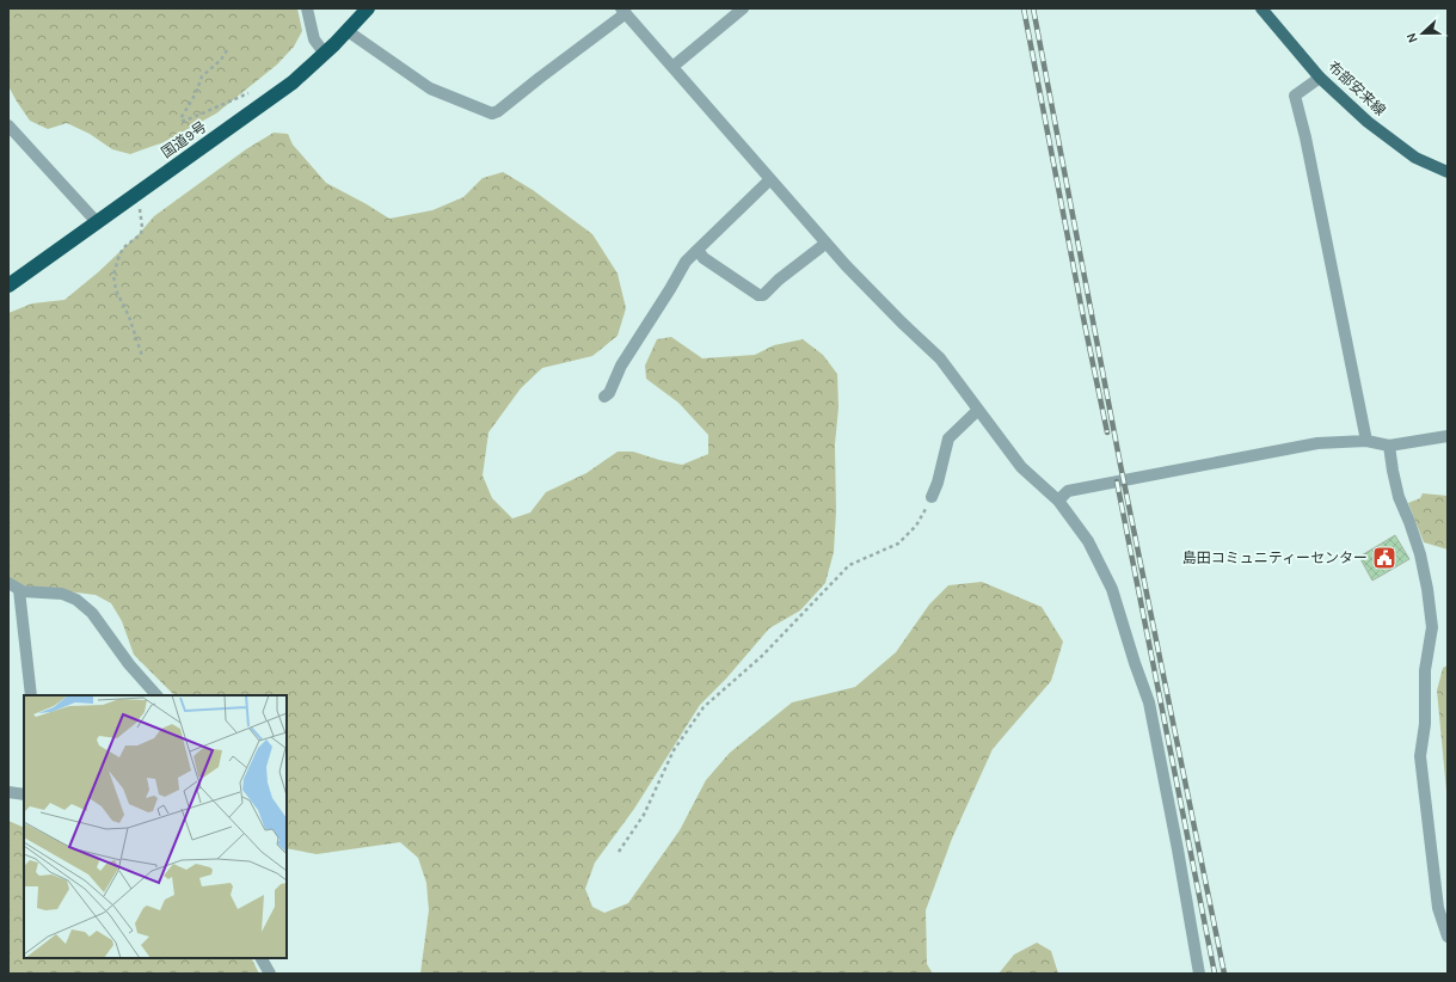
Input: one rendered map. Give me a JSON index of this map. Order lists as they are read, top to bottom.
{
  "streets": {
    "highway": ["国道9号"],
    "main road": ["布部安来線"]
  },
  "places": {
    "public building": ["島田コミュニティーセンター"]
  },
  "north": "left"
}
